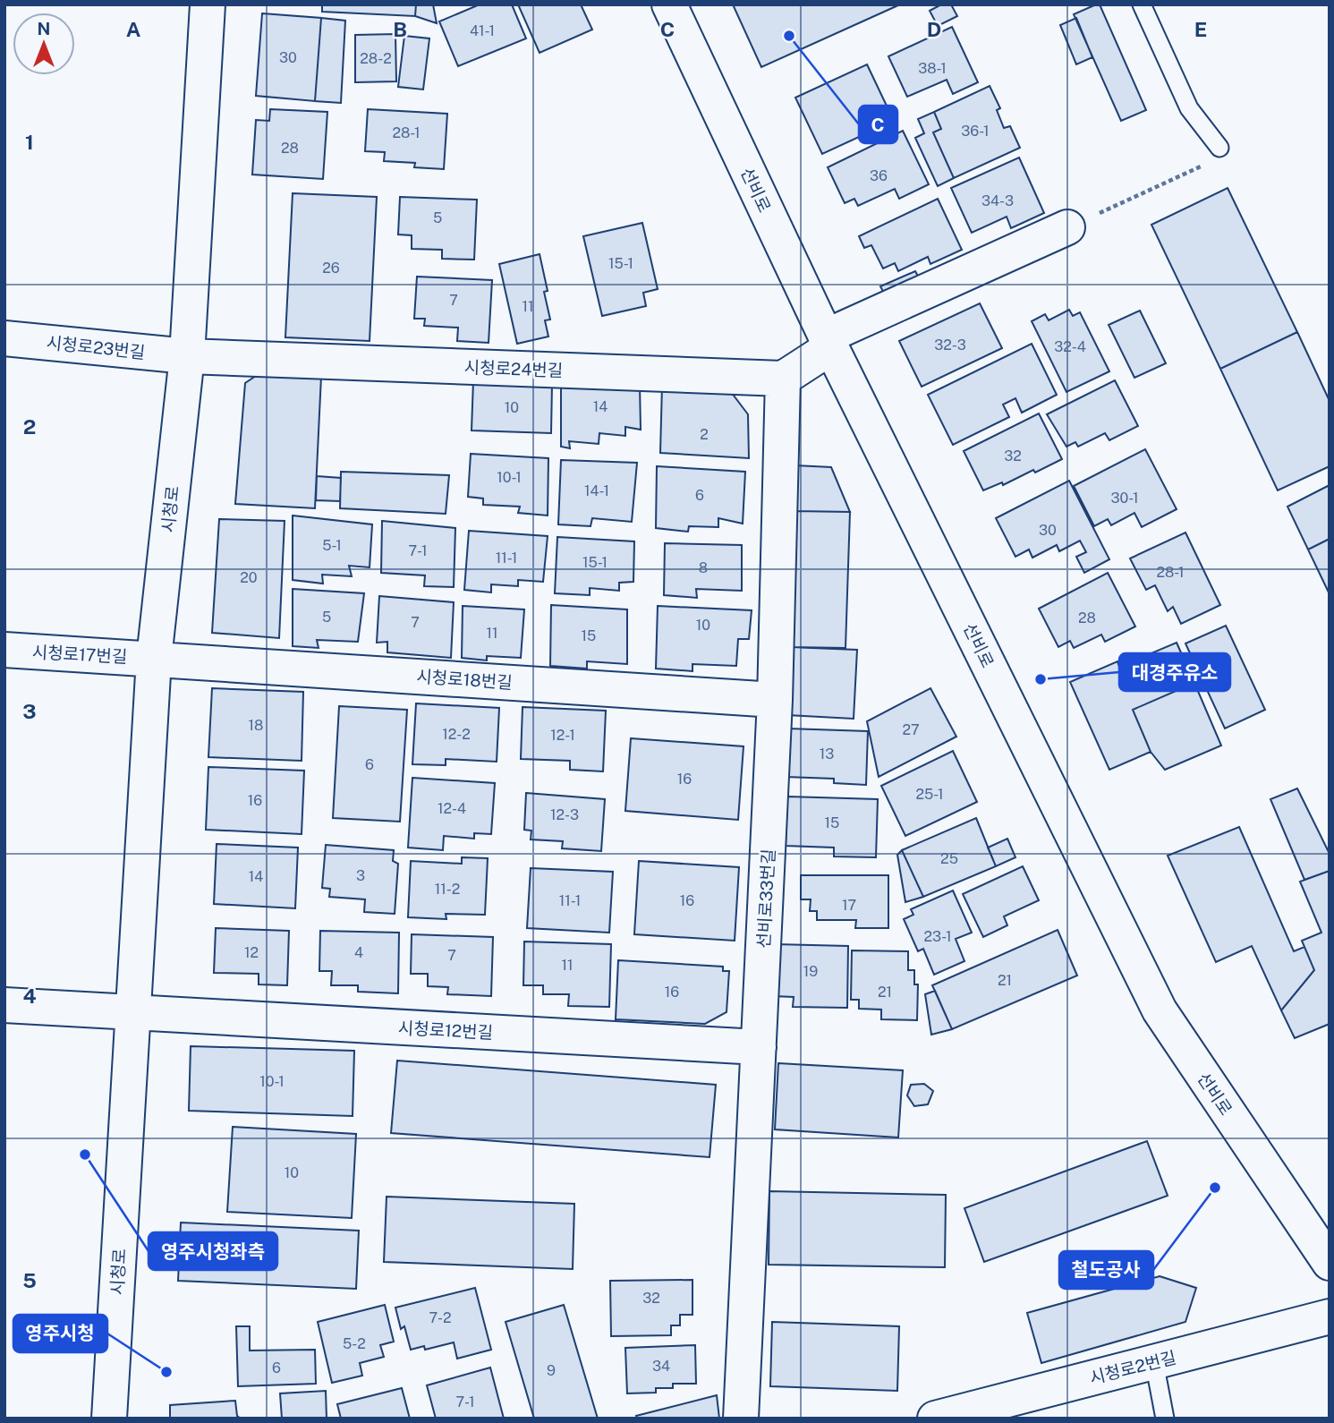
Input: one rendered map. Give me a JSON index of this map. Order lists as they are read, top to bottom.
{
  "streets": {
    "street": [
      "선비로",
      "시청로23번길",
      "시청로24번길",
      "시청로",
      "시청로17번길",
      "시청로18번길",
      "선비로33번길",
      "시청로12번길",
      "시청로2번길"
    ]
  },
  "crossings": [
    ["시청로23번길", "시청로24번길"],
    ["시청로23번길", "시청로"],
    ["시청로24번길", "시청로"],
    ["시청로24번길", "선비로33번길"],
    ["시청로", "시청로17번길"],
    ["시청로", "시청로18번길"],
    ["시청로", "시청로12번길"],
    ["시청로17번길", "시청로18번길"],
    ["시청로18번길", "선비로33번길"],
    ["선비로33번길", "시청로12번길"]
  ],
  "places": [
    "C",
    "대경주유소",
    "영주시청좌측",
    "철도공사",
    "영주시청"
  ],
  "house_numbers": [
    "41-1",
    "30",
    "28-2",
    "38-1",
    "36-1",
    "28-1",
    "28",
    "36",
    "34-3",
    "5",
    "15-1",
    "26",
    "7",
    "11",
    "32-3",
    "32-4",
    "14",
    "10",
    "2",
    "32",
    "10-1",
    "14-1",
    "6",
    "30-1",
    "30",
    "5-1",
    "7-1",
    "11-1",
    "15-1",
    "8",
    "28-1",
    "20",
    "5",
    "28",
    "7",
    "10",
    "11",
    "15",
    "18",
    "27",
    "12-2",
    "12-1",
    "13",
    "6",
    "16",
    "25-1",
    "16",
    "12-4",
    "12-3",
    "15",
    "25",
    "3",
    "14",
    "11-2",
    "11-1",
    "16",
    "17",
    "23-1",
    "12",
    "4",
    "7",
    "11",
    "19",
    "21",
    "16",
    "21",
    "10-1",
    "10",
    "32",
    "7-2",
    "5-2",
    "34",
    "6",
    "9",
    "7-1"
  ],
  "north": "top",
  "grid": {
    "columns": [
      "A",
      "B",
      "C",
      "D",
      "E"
    ],
    "rows": [
      "1",
      "2",
      "3",
      "4",
      "5"
    ]
  }
}
